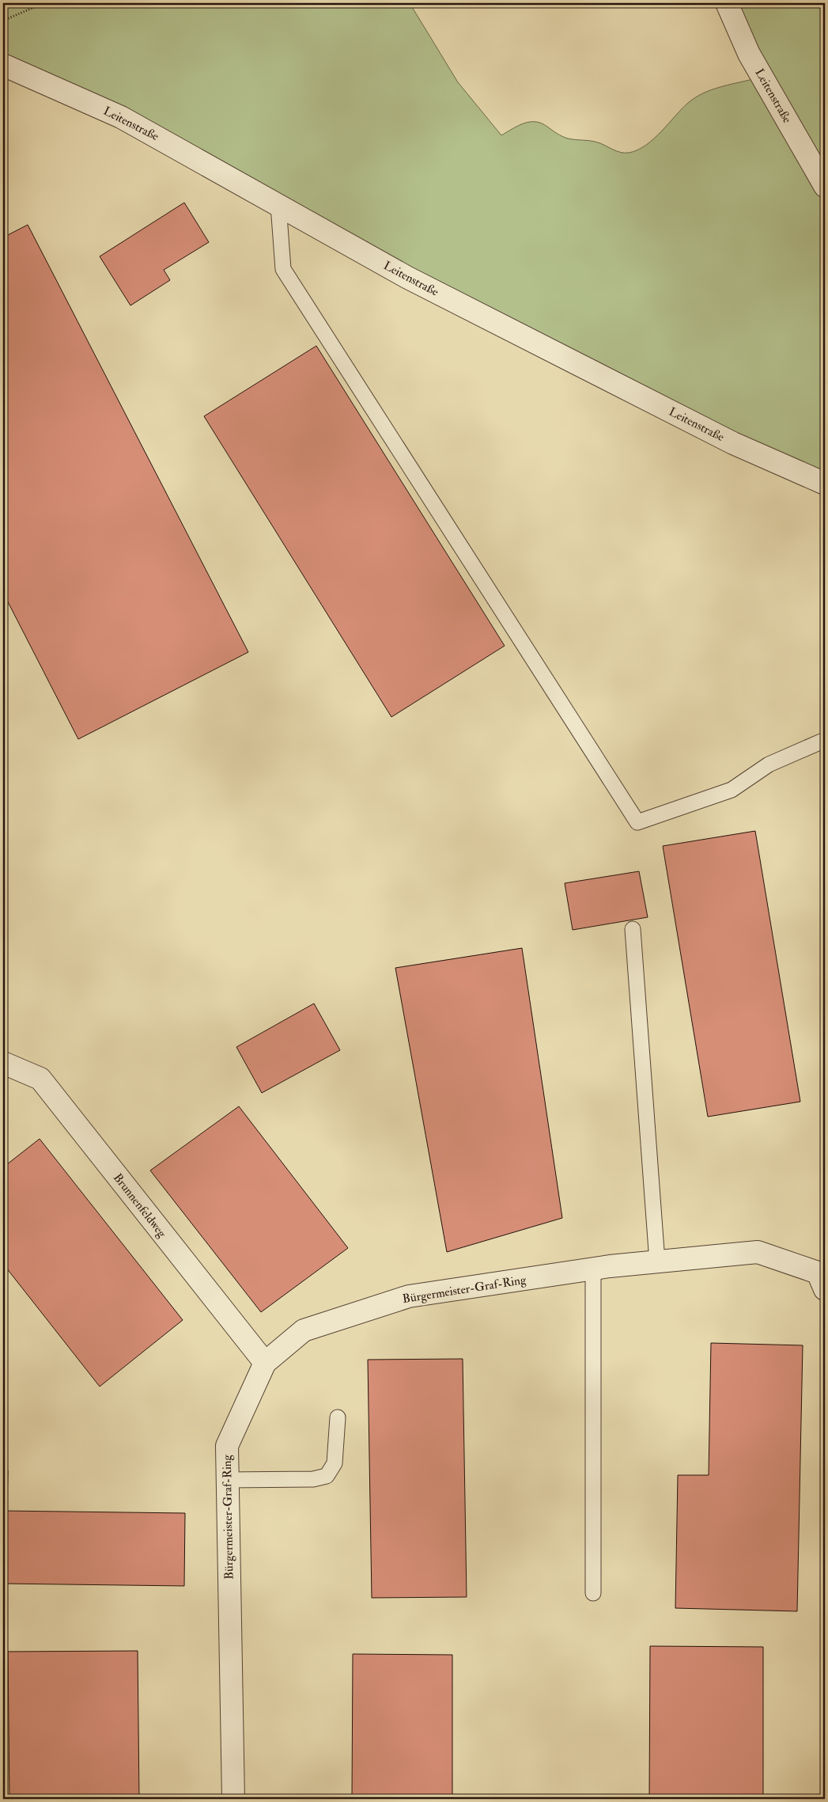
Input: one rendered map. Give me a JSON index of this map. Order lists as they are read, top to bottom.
{
  "streets": {
    "street": ["Leitenstraße", "Brunnenfeldweg", "Bürgermeister-Graf-Ring"]
  },
  "crossings": [
    ["Brunnenfeldweg", "Bürgermeister-Graf-Ring"]
  ]
}
